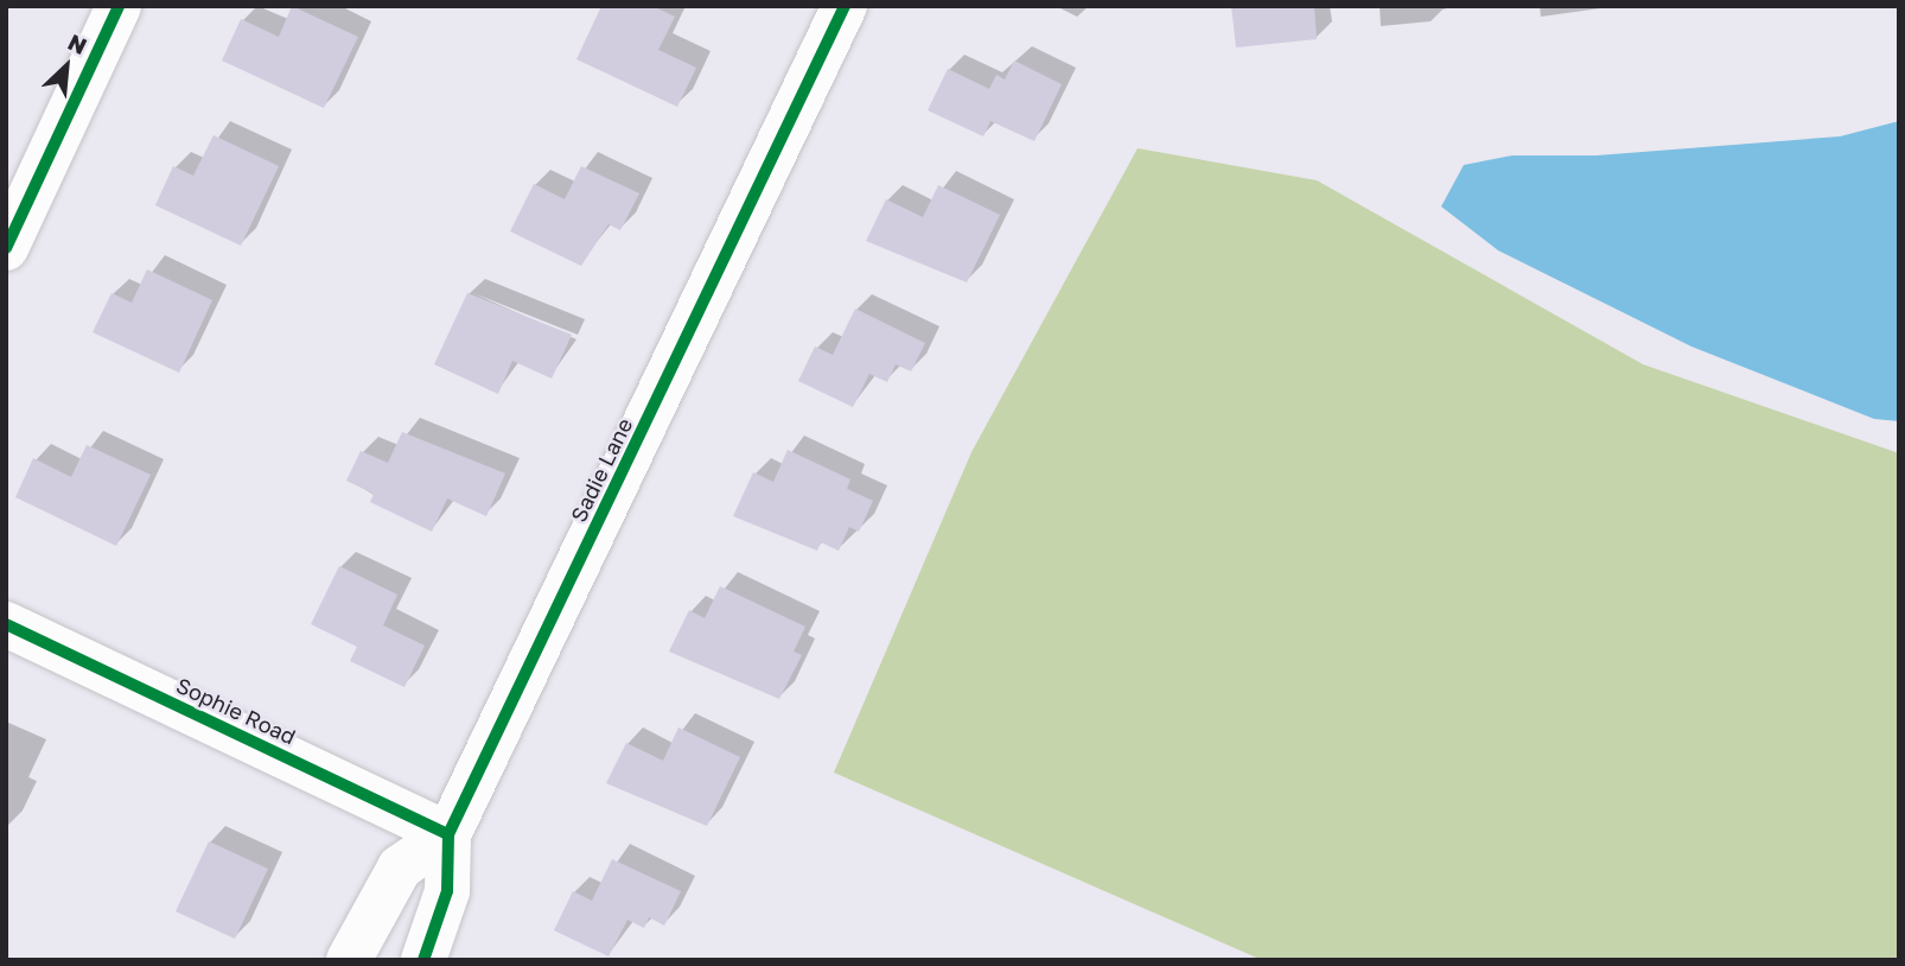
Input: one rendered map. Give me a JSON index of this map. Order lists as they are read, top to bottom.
{
  "streets": {
    "street": ["Sadie Lane", "Sophie Road"]
  },
  "crossings": [
    ["Sadie Lane", "Sophie Road"]
  ],
  "north": "top right"
}
